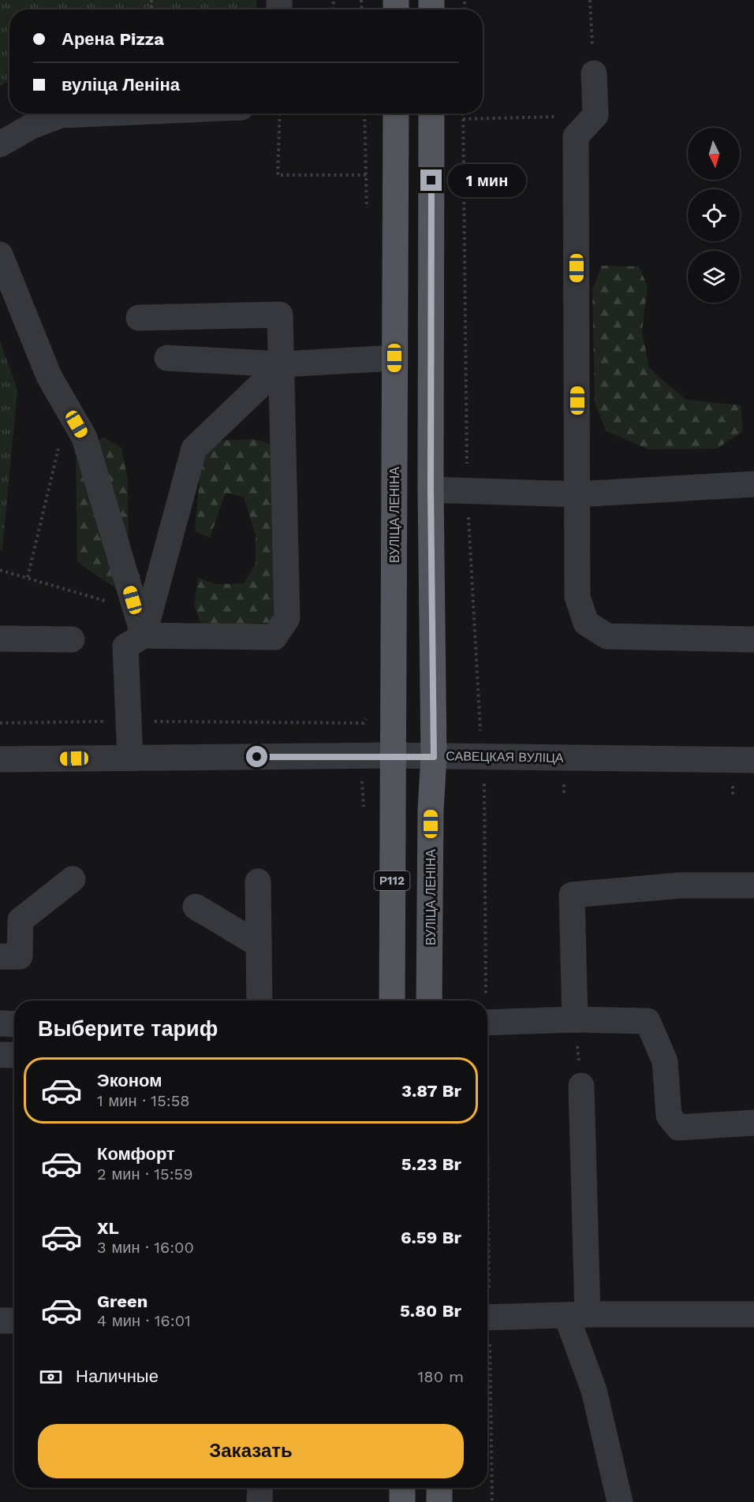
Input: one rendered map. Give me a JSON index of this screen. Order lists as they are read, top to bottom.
{
  "streets": {
    "main road": ["ВУЛІЦА ЛЕНІНА", "Р112"],
    "street": ["САВЕЦКАЯ ВУЛІЦА"]
  },
  "crossings": [
    ["ВУЛІЦА ЛЕНІНА", "САВЕЦКАЯ ВУЛІЦА"]
  ],
  "north": "bottom",
  "page": {
    "banner": ["Арена Pizza", "вуліца Леніна"],
    "bubble": "1 мин",
    "heading": "Выберите тариф",
    "list": [
      {
        "name": "Эконом",
        "note": "1 мин · 15:58",
        "value": "3.87 Br"
      },
      {
        "name": "Комфорт",
        "note": "2 мин · 15:59",
        "value": "5.23 Br"
      },
      {
        "name": "XL",
        "note": "3 мин · 16:00",
        "value": "6.59 Br"
      },
      {
        "name": "Green",
        "note": "4 мин · 16:01",
        "value": "5.80 Br"
      }
    ],
    "pay": ["Наличные", "180 m"],
    "buttons": "Заказать"
  }
}
